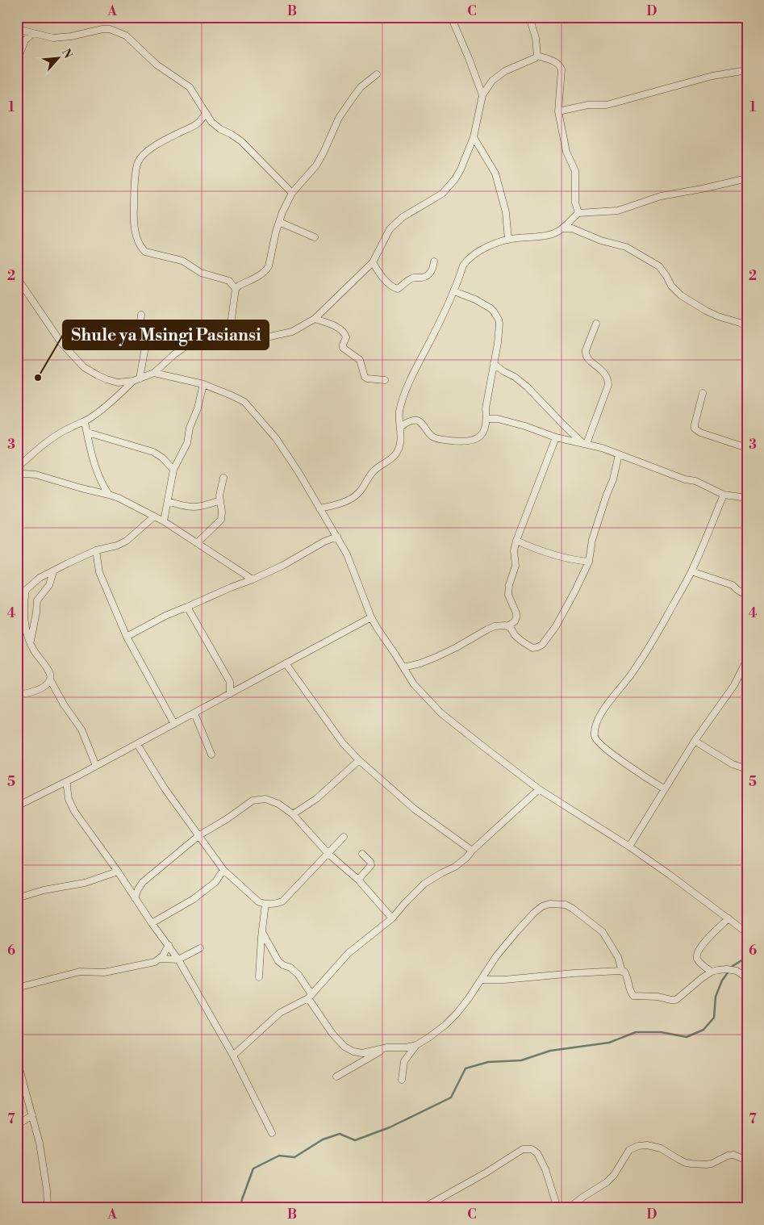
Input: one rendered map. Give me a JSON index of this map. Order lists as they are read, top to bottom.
{
  "places": ["Shule ya Msingi Pasiansi"],
  "north": "top right",
  "grid": {
    "columns": [
      "A",
      "B",
      "C",
      "D"
    ],
    "rows": [
      "1",
      "2",
      "3",
      "4",
      "5",
      "6",
      "7"
    ]
  }
}
